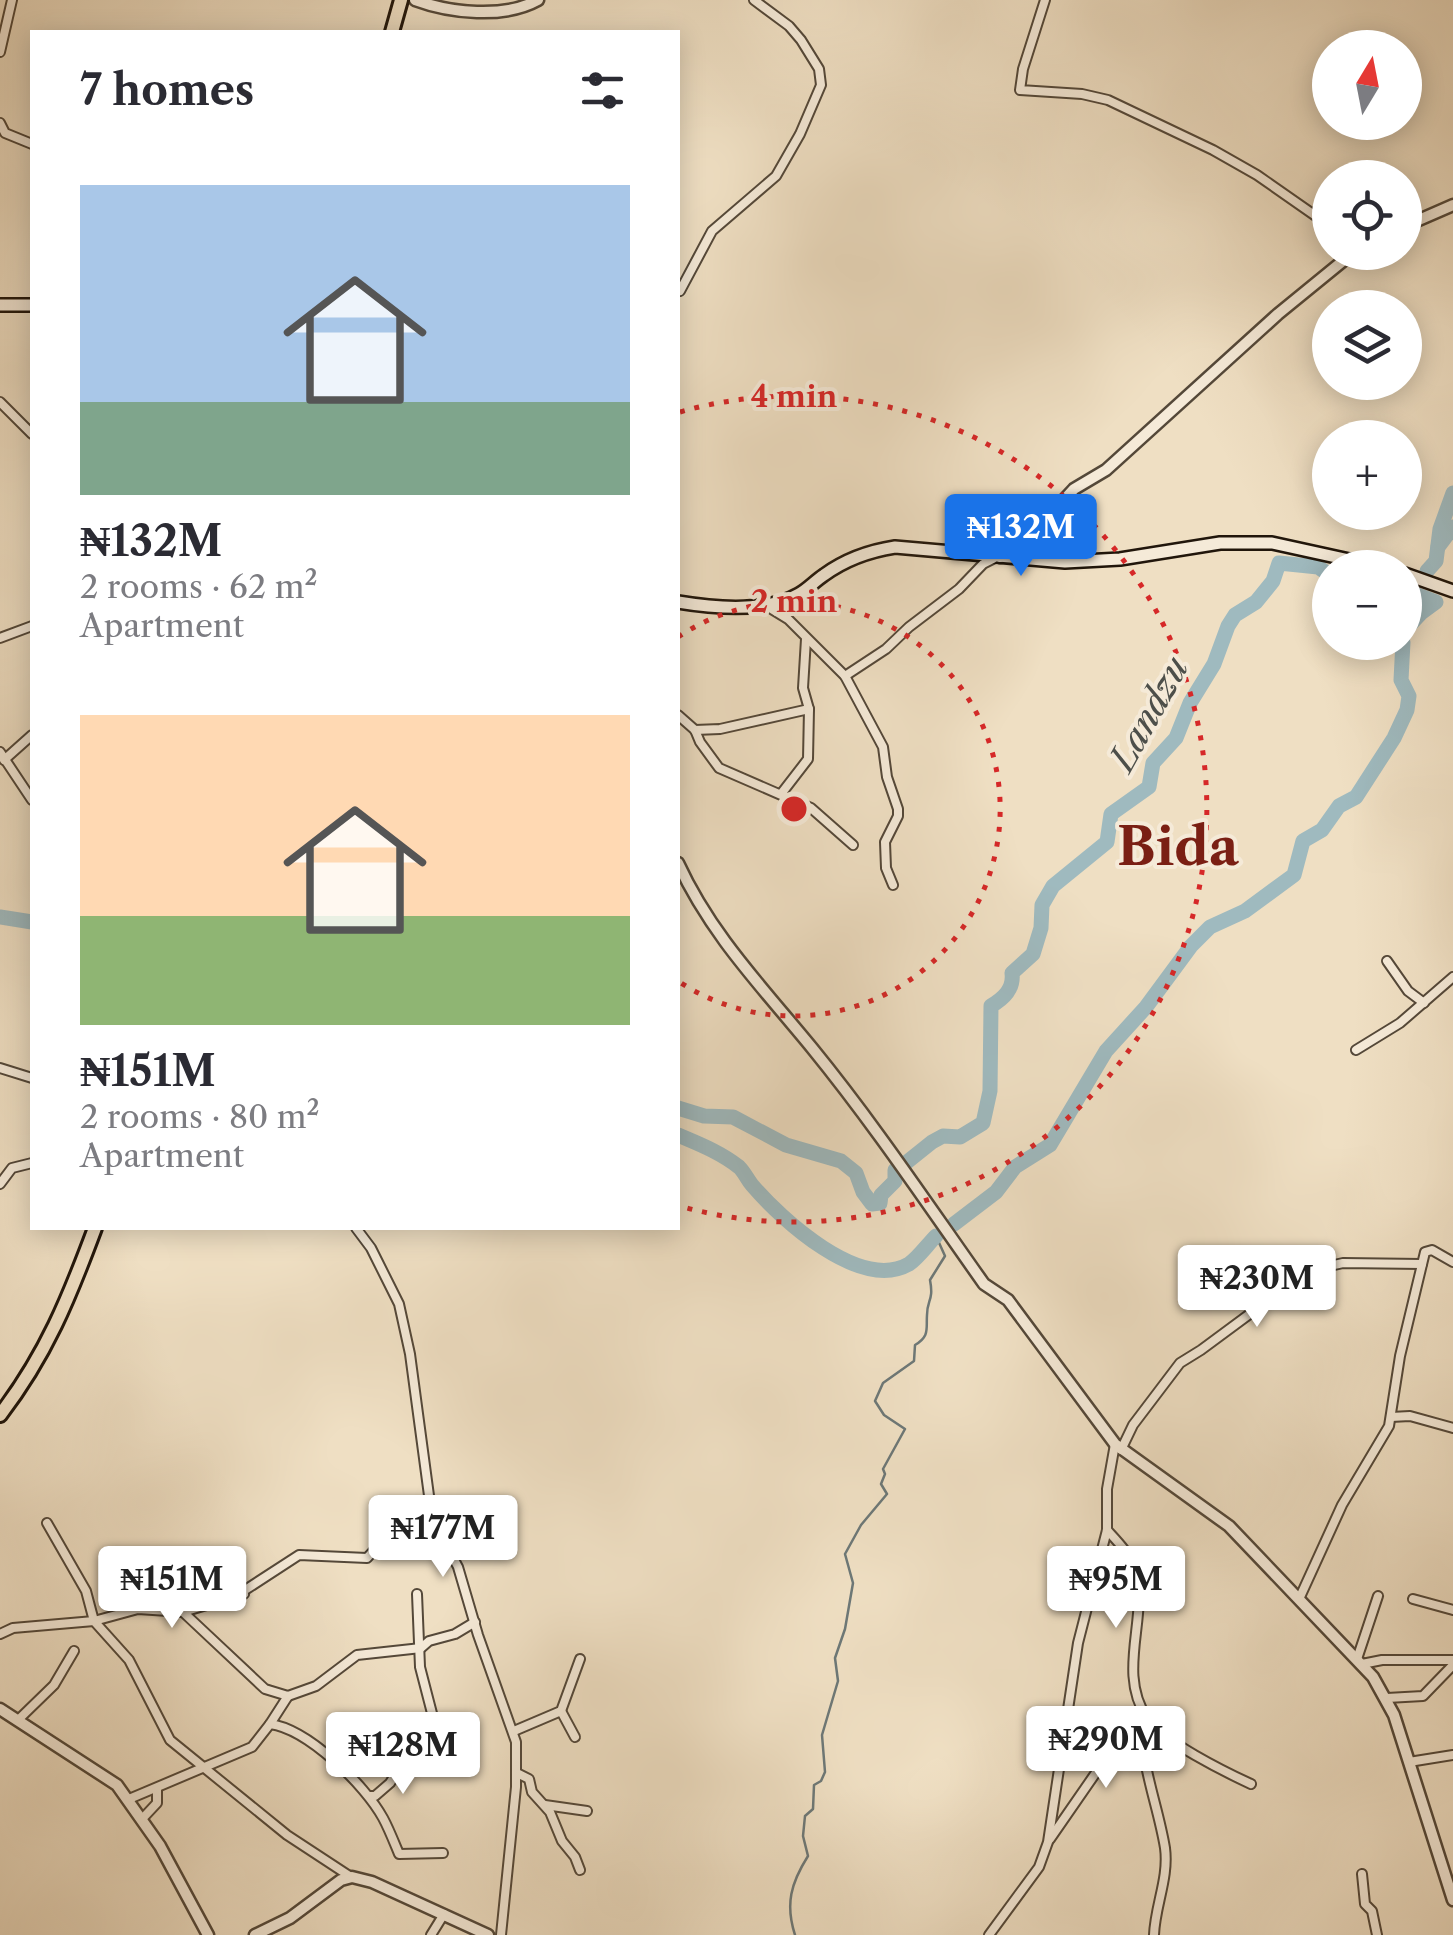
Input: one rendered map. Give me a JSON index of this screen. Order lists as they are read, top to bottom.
{
  "districts": ["Bida"],
  "water": ["Landzu"],
  "north": "top",
  "page": {
    "map_buttons": ["+", "−"],
    "heading": "7 homes",
    "list": [
      {
        "name": "₦132M",
        "note": "2 rooms · 62 m² · Apartment"
      },
      {
        "name": "₦151M",
        "note": "2 rooms · 80 m² · Apartment"
      }
    ],
    "price": [
      "₦132M",
      "₦230M",
      "₦177M",
      "₦151M",
      "₦95M",
      "₦290M",
      "₦128M"
    ]
  },
  "rings": ["4 min", "2 min"]
}
